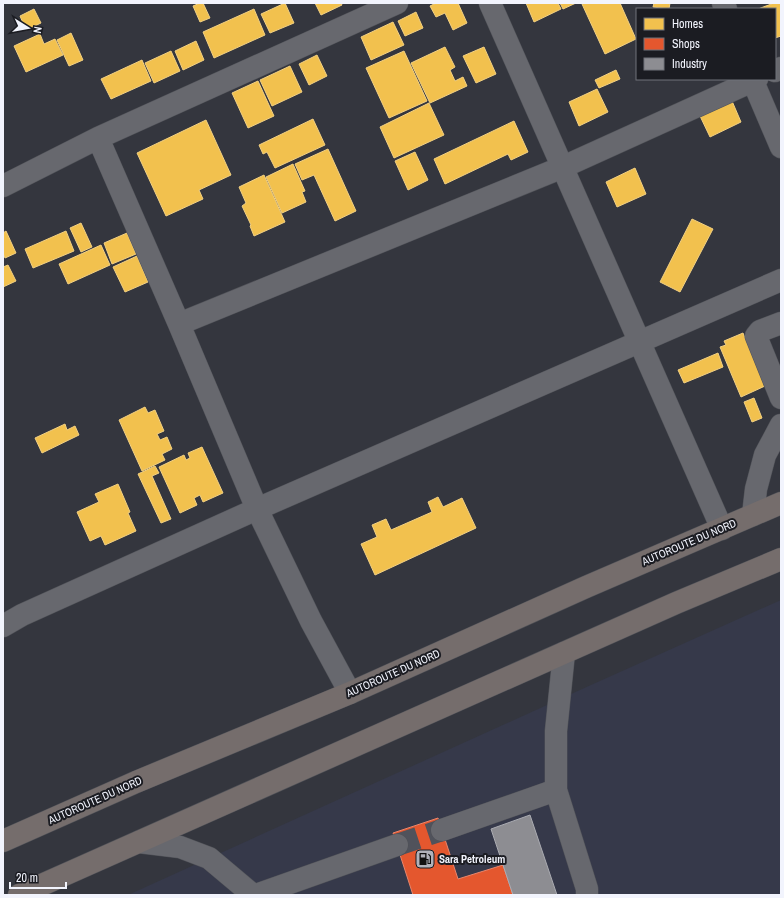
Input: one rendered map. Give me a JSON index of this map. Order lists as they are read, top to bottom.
{
  "streets": {
    "highway": ["AUTOROUTE DU NORD"]
  },
  "places": {
    "fuel station": ["Sara Petroleum"]
  },
  "legend": ["Homes", "Shops", "Industry"],
  "scale_bar": "20 m",
  "north": "right"
}
